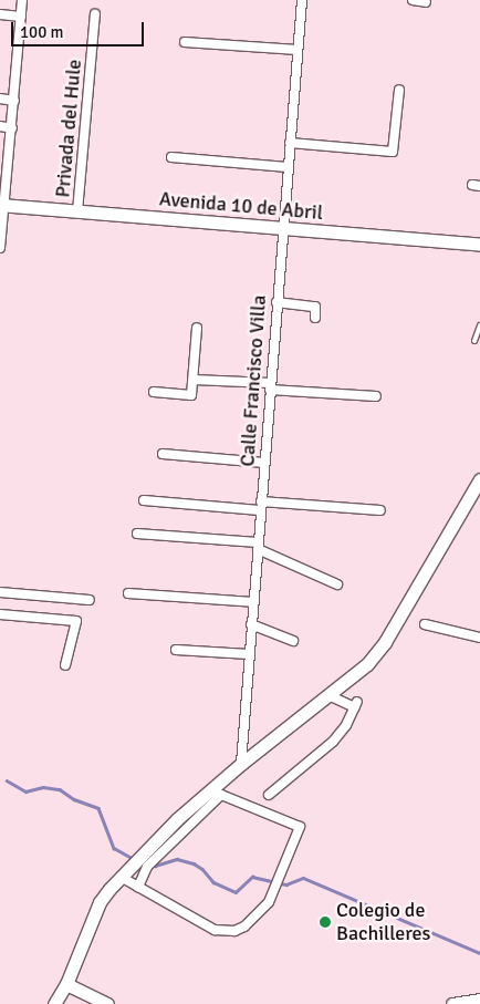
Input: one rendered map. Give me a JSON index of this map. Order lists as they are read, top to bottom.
{
  "streets": {
    "street": ["Privada del Hule", "Avenida 10 de Abril", "Calle Francisco Villa"]
  },
  "crossings": [
    ["Privada del Hule", "Avenida 10 de Abril"],
    ["Avenida 10 de Abril", "Calle Francisco Villa"]
  ],
  "places": ["Colegio de Bachilleres"],
  "scale_bar": "100 m"
}
